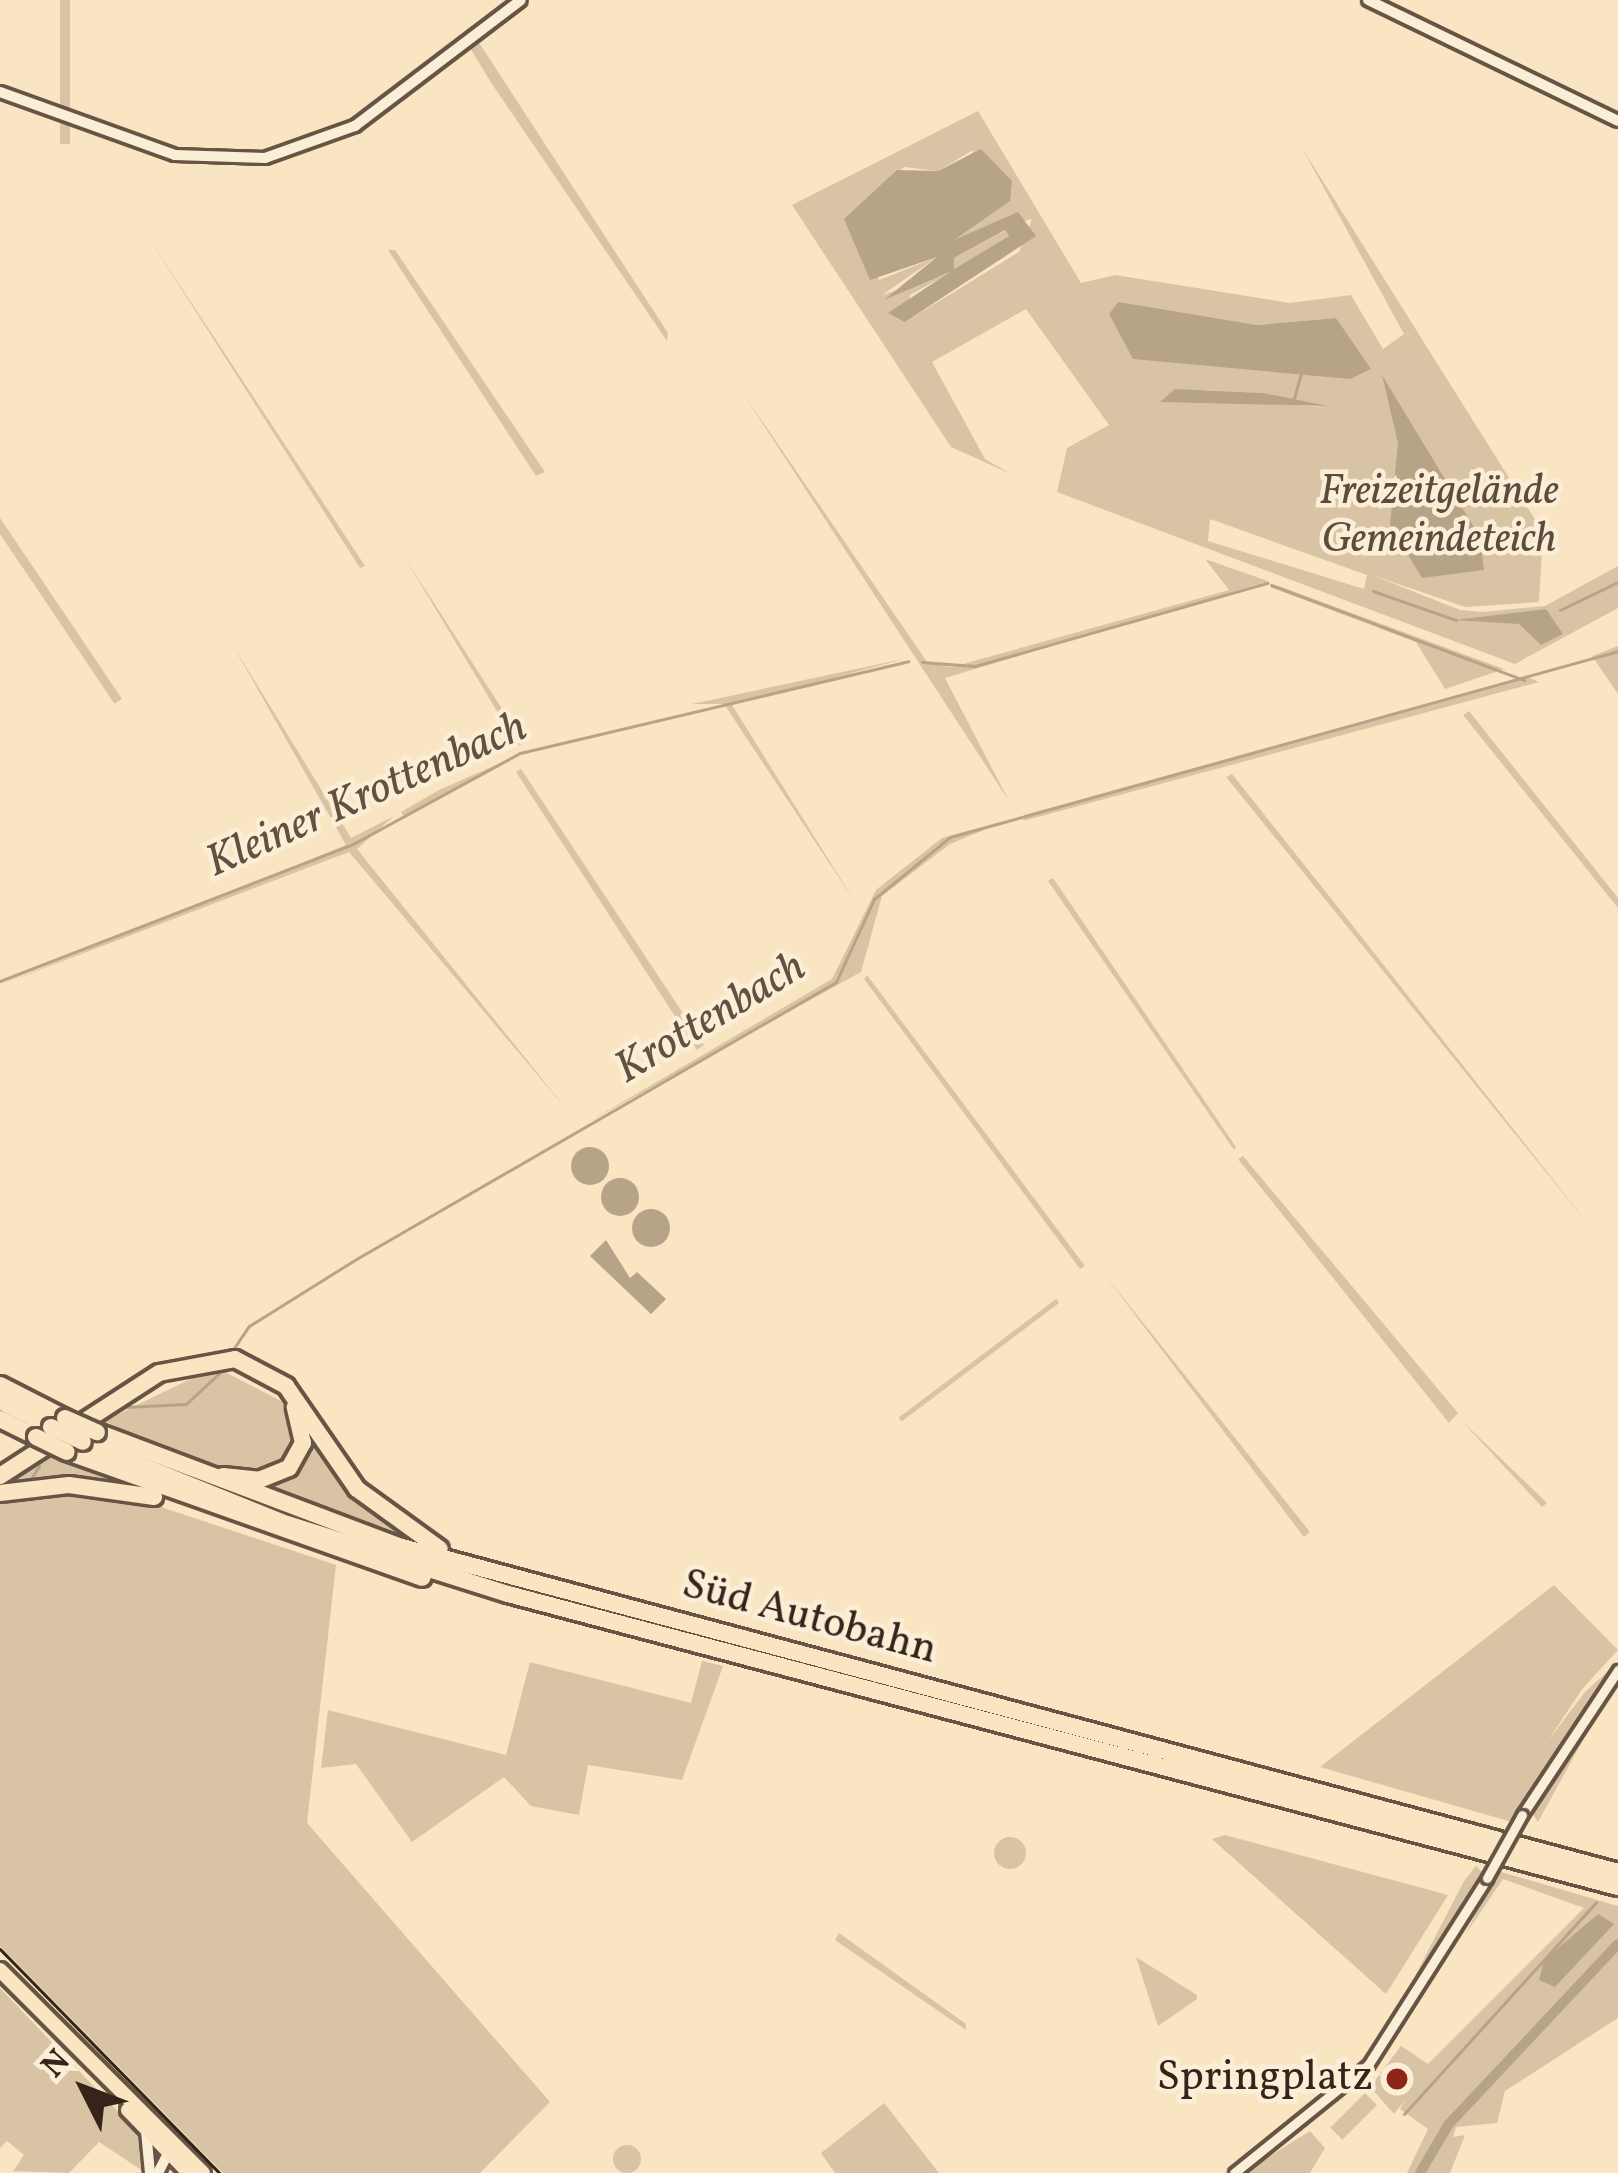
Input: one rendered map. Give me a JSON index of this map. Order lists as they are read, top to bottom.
{
  "streets": {
    "highway": ["Süd Autobahn"]
  },
  "water": ["Kleiner Krottenbach", "Krottenbach"],
  "parks": ["Freizeitgelände Gemeindeteich"],
  "places": ["Springplatz"],
  "north": "top left"
}
